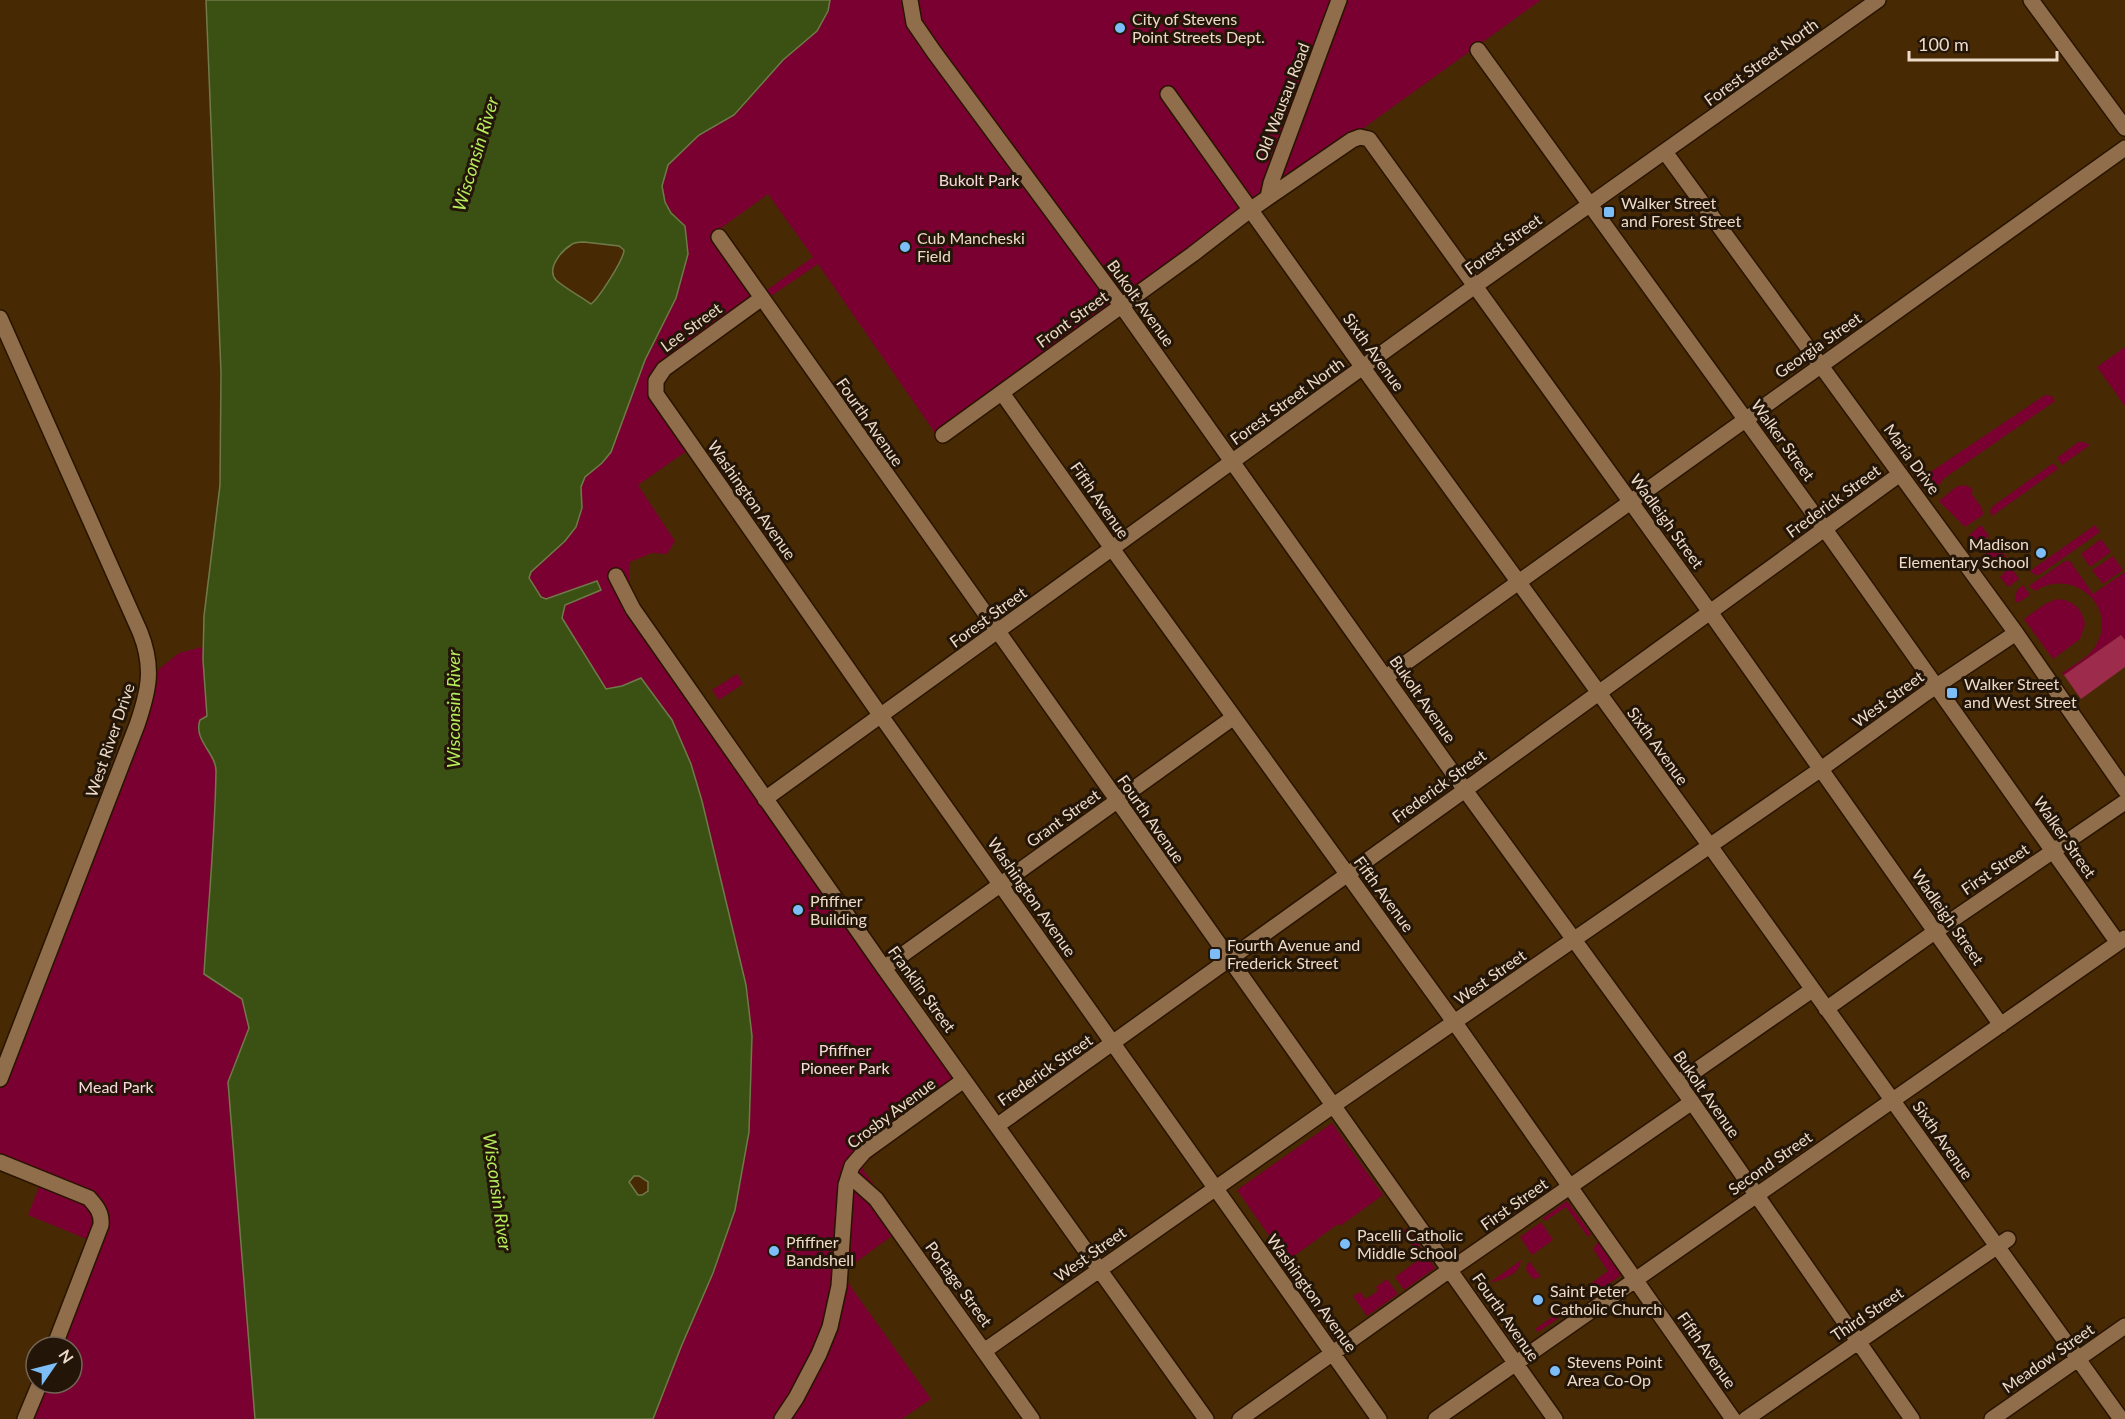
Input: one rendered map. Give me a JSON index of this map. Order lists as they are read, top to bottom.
{
  "streets": {
    "street": [
      "Forest Street North",
      "Old Wausau Road",
      "Forest Street",
      "Bukolt Avenue",
      "Front Street",
      "Lee Street",
      "Georgia Street",
      "Sixth Avenue",
      "Fourth Avenue",
      "Walker Street",
      "Maria Drive",
      "Washington Avenue",
      "Fifth Avenue",
      "Frederick Street",
      "Wadleigh Street",
      "West Street",
      "West River Drive",
      "Grant Street",
      "First Street",
      "Franklin Street",
      "Crosby Avenue",
      "Second Street",
      "Portage Street",
      "Third Street",
      "Meadow Street"
    ]
  },
  "crossings": [
    ["Forest Street North", "Forest Street"],
    ["Forest Street North", "Bukolt Avenue"],
    ["Forest Street North", "Sixth Avenue"],
    ["Forest Street North", "Maria Drive"],
    ["Old Wausau Road", "Wadleigh Street"],
    ["Forest Street", "Bukolt Avenue"],
    ["Forest Street", "Sixth Avenue"],
    ["Forest Street", "Fourth Avenue"],
    ["Forest Street", "Walker Street"],
    ["Forest Street", "Maria Drive"],
    ["Forest Street", "Washington Avenue"],
    ["Forest Street", "Fifth Avenue"],
    ["Forest Street", "Wadleigh Street"],
    ["Forest Street", "Franklin Street"],
    ["Bukolt Avenue", "Front Street"],
    ["Bukolt Avenue", "Georgia Street"],
    ["Bukolt Avenue", "Frederick Street"],
    ["Bukolt Avenue", "West Street"],
    ["Bukolt Avenue", "First Street"],
    ["Bukolt Avenue", "Second Street"],
    ["Bukolt Avenue", "Third Street"],
    ["Front Street", "Sixth Avenue"],
    ["Front Street", "Fifth Avenue"],
    ["Lee Street", "Fourth Avenue"],
    ["Lee Street", "Washington Avenue"],
    ["Georgia Street", "Sixth Avenue"],
    ["Georgia Street", "Walker Street"],
    ["Georgia Street", "Maria Drive"],
    ["Georgia Street", "Wadleigh Street"],
    ["Sixth Avenue", "Frederick Street"],
    ["Sixth Avenue", "West Street"],
    ["Sixth Avenue", "First Street"],
    ["Sixth Avenue", "Second Street"],
    ["Sixth Avenue", "Third Street"],
    ["Sixth Avenue", "Meadow Street"],
    ["Fourth Avenue", "Frederick Street"],
    ["Fourth Avenue", "West Street"],
    ["Fourth Avenue", "Grant Street"],
    ["Fourth Avenue", "First Street"],
    ["Fourth Avenue", "Second Street"],
    ["Walker Street", "Frederick Street"],
    ["Walker Street", "West Street"],
    ["Walker Street", "First Street"],
    ["Walker Street", "Second Street"],
    ["Maria Drive", "Frederick Street"],
    ["Maria Drive", "West Street"],
    ["Washington Avenue", "Frederick Street"],
    ["Washington Avenue", "West Street"],
    ["Washington Avenue", "Grant Street"],
    ["Washington Avenue", "First Street"],
    ["Fifth Avenue", "Frederick Street"],
    ["Fifth Avenue", "West Street"],
    ["Fifth Avenue", "Grant Street"],
    ["Fifth Avenue", "First Street"],
    ["Fifth Avenue", "Second Street"],
    ["Frederick Street", "Wadleigh Street"],
    ["Frederick Street", "Franklin Street"],
    ["Wadleigh Street", "West Street"],
    ["Wadleigh Street", "First Street"],
    ["Wadleigh Street", "Second Street"],
    ["West Street", "Franklin Street"],
    ["West Street", "Portage Street"],
    ["Grant Street", "Franklin Street"],
    ["Franklin Street", "Crosby Avenue"],
    ["Crosby Avenue", "Portage Street"]
  ],
  "water": ["Wisconsin River"],
  "parks": ["Bukolt Park", "Pfiffner Pioneer Park", "Mead Park"],
  "places": {
    "other": [
      "City of Stevens Point Streets Dept.",
      "Cub Mancheski Field",
      "Madison Elementary School",
      "Pfiffner Building",
      "Pacelli Catholic Middle School",
      "Pfiffner Bandshell",
      "Saint Peter Catholic Church",
      "Stevens Point Area Co-Op"
    ],
    "transit": ["Walker Street and Forest Street", "Walker Street and West Street", "Fourth Avenue and Frederick Street"]
  },
  "scale_bar": "100 m",
  "north": "top right"
}
